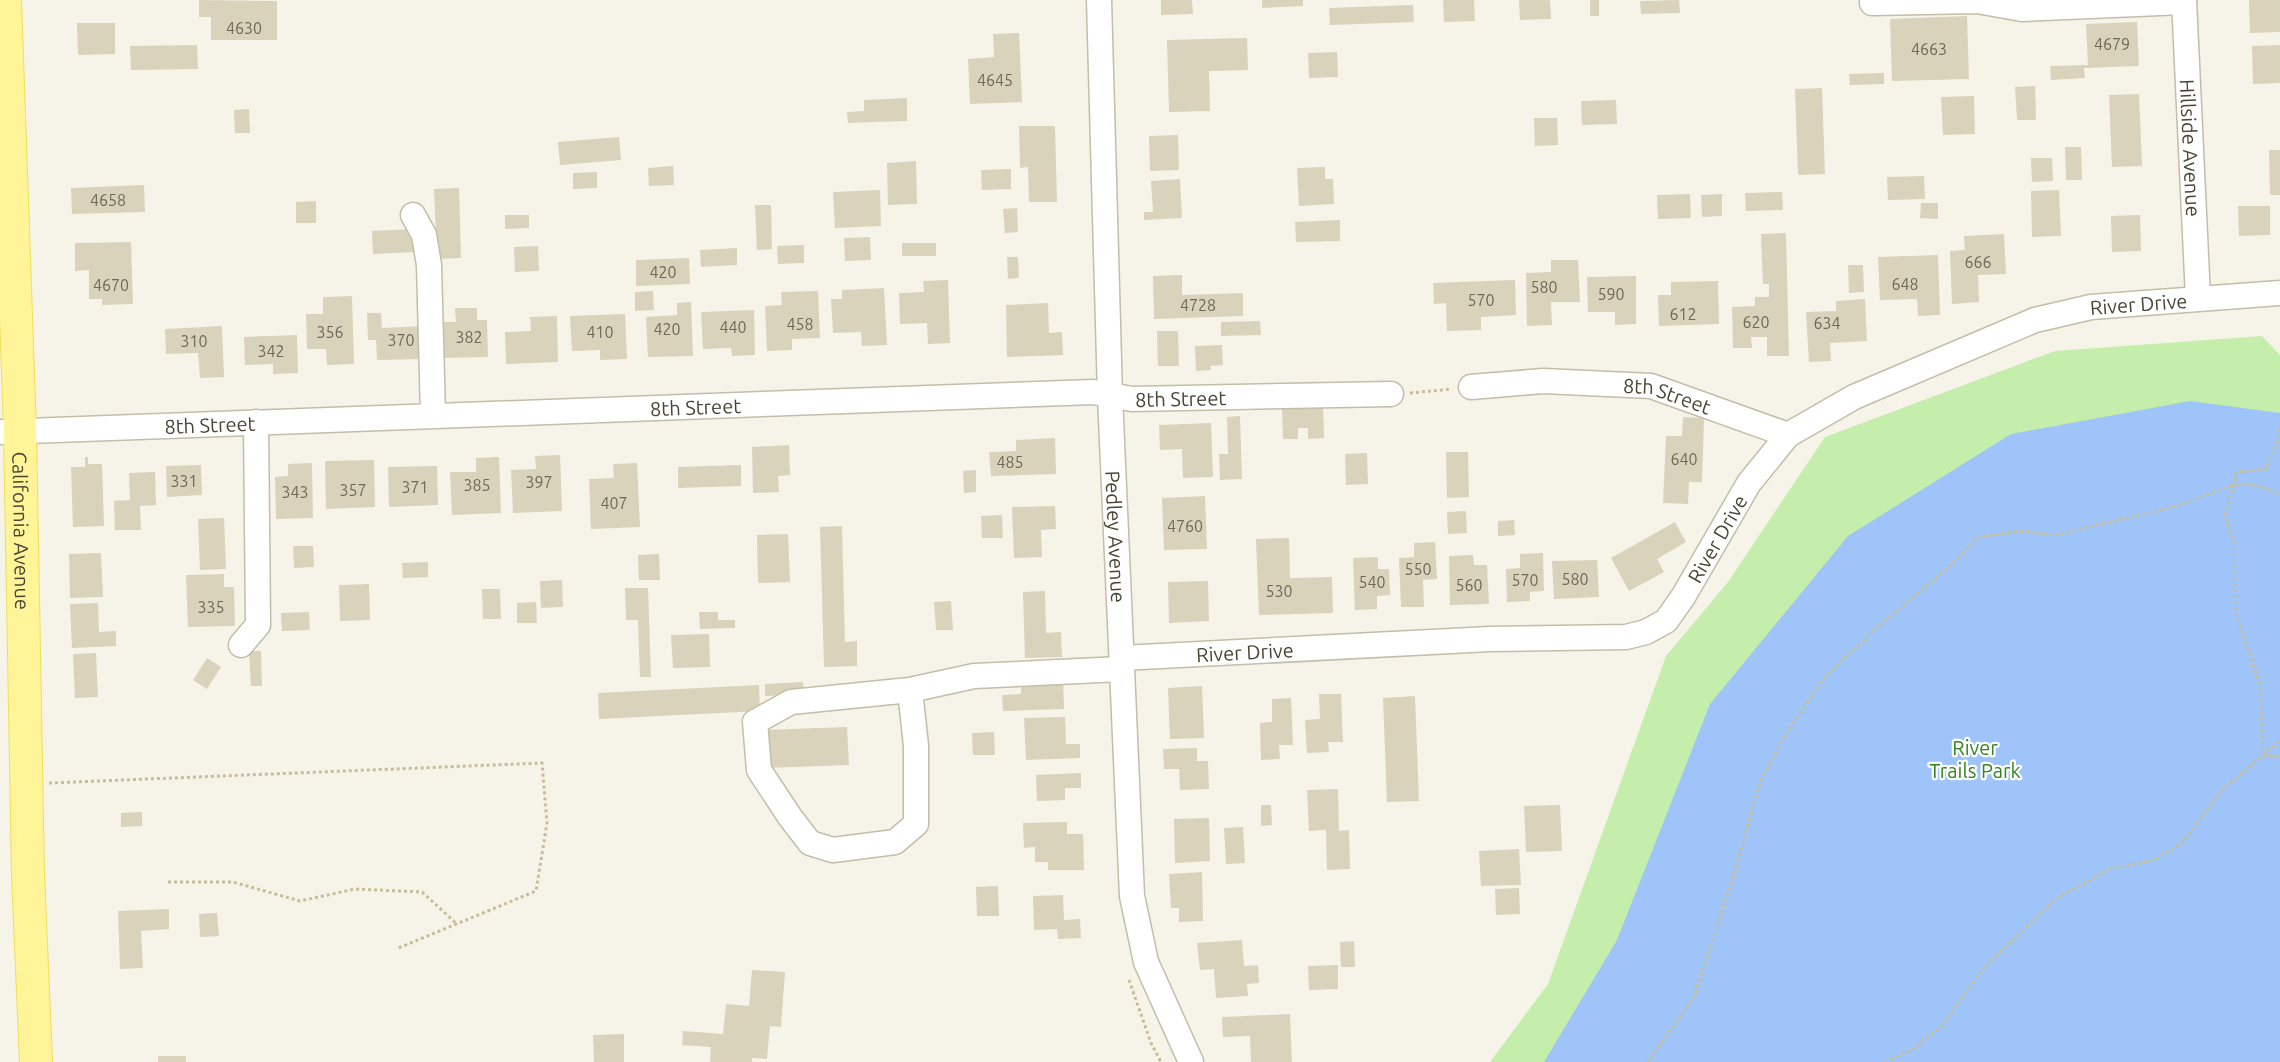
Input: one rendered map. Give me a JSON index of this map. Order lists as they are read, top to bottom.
{
  "streets": {
    "main road": ["California Avenue"],
    "street": [
      "Hillside Avenue",
      "River Drive",
      "8th Street",
      "Pedley Avenue"
    ]
  },
  "crossings": [
    ["Hillside Avenue", "River Drive"],
    ["River Drive", "8th Street"],
    ["River Drive", "Pedley Avenue"],
    ["8th Street", "California Avenue"],
    ["8th Street", "Pedley Avenue"]
  ],
  "parks": ["River Trails Park"],
  "house_numbers": [
    "4630",
    "4679",
    "4663",
    "4645",
    "4658",
    "666",
    "420",
    "648",
    "4670",
    "580",
    "590",
    "570",
    "4728",
    "612",
    "620",
    "634",
    "458",
    "440",
    "420",
    "356",
    "410",
    "382",
    "370",
    "310",
    "342",
    "640",
    "485",
    "331",
    "397",
    "385",
    "371",
    "357",
    "343",
    "407",
    "4760",
    "550",
    "580",
    "570",
    "540",
    "560",
    "530",
    "335"
  ]
}
